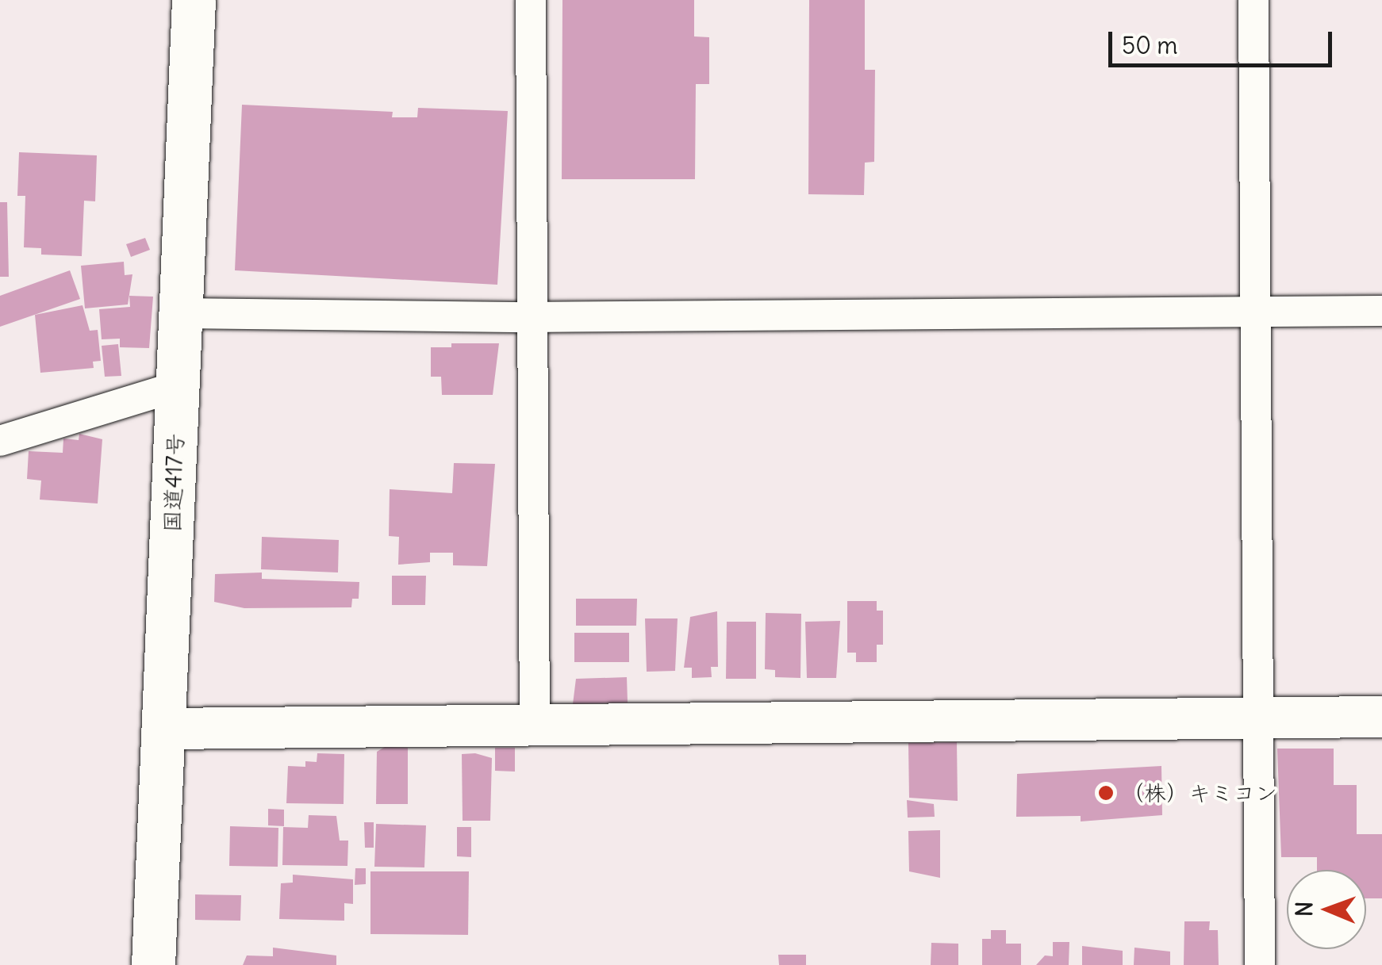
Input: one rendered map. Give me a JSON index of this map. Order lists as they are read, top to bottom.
{
  "streets": {
    "highway": ["国道417号"]
  },
  "places": ["（株）キミコン"],
  "scale_bar": "50 m",
  "north": "left"
}
